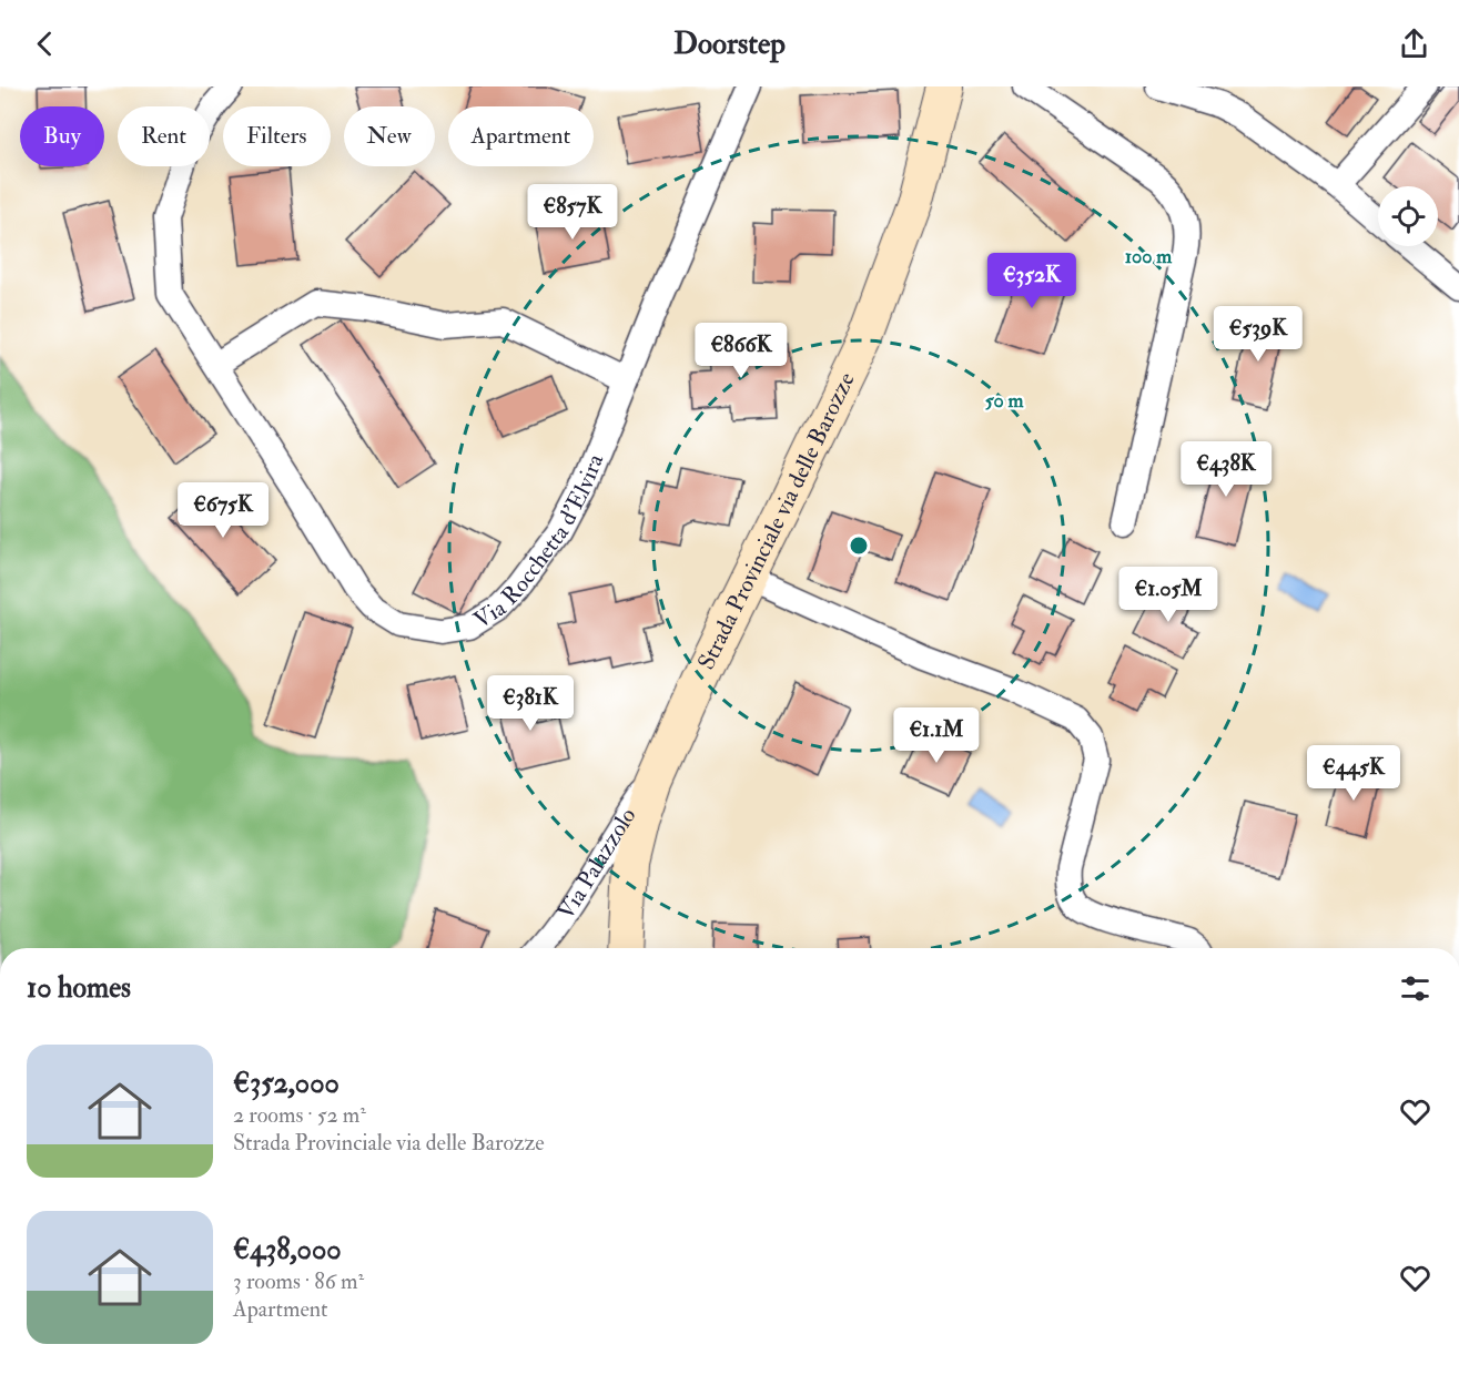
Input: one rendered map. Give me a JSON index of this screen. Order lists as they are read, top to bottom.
{
  "streets": {
    "main road": ["Strada Provinciale via delle Barozze"],
    "street": ["Via Rocchetta d'Elvira", "Via Palazzolo"]
  },
  "crossings": [
    ["Strada Provinciale via delle Barozze", "Via Palazzolo"]
  ],
  "page": {
    "header": "Doorstep",
    "chip": [
      "Buy",
      "Rent",
      "Filters",
      "New",
      "Apartment"
    ],
    "price": [
      "€857K",
      "€352K",
      "€539K",
      "€866K",
      "€438K",
      "€675K",
      "€1.05M",
      "€381K",
      "€1.1M",
      "€445K"
    ],
    "heading": "10 homes",
    "list": [
      {
        "name": "€352,000",
        "note": "2 rooms · 52 m² · Strada Provinciale via delle Barozze"
      },
      {
        "name": "€438,000",
        "note": "3 rooms · 86 m² · Apartment"
      }
    ]
  },
  "rings": ["100 m", "50 m"]
}
